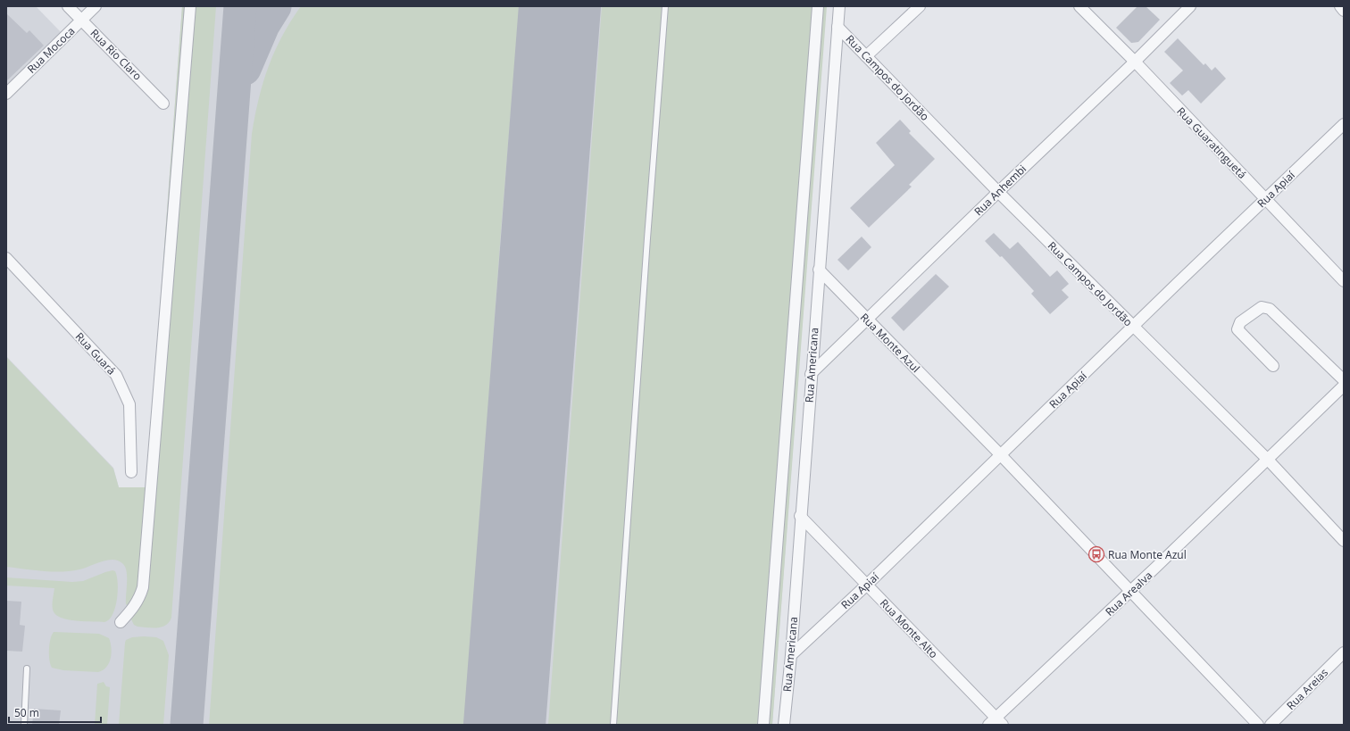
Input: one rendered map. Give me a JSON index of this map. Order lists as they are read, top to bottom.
{
  "streets": {
    "street": [
      "Rua Mococa",
      "Rua Rio Claro",
      "Rua Campos do Jordão",
      "Rua Guaratinguetá",
      "Rua Apiaí",
      "Rua Anhembi",
      "Rua Monte Azul",
      "Rua Guará",
      "Rua Americana",
      "Rua Arealva",
      "Rua Monte Alto",
      "Rua Areias"
    ]
  },
  "crossings": [
    ["Rua Mococa", "Rua Rio Claro"],
    ["Rua Campos do Jordão", "Rua Apiaí"],
    ["Rua Campos do Jordão", "Rua Anhembi"],
    ["Rua Campos do Jordão", "Rua Americana"],
    ["Rua Campos do Jordão", "Rua Arealva"],
    ["Rua Guaratinguetá", "Rua Apiaí"],
    ["Rua Guaratinguetá", "Rua Anhembi"],
    ["Rua Apiaí", "Rua Monte Azul"],
    ["Rua Apiaí", "Rua Americana"],
    ["Rua Apiaí", "Rua Monte Alto"],
    ["Rua Anhembi", "Rua Monte Azul"],
    ["Rua Anhembi", "Rua Americana"],
    ["Rua Monte Azul", "Rua Americana"],
    ["Rua Monte Azul", "Rua Arealva"],
    ["Rua Americana", "Rua Monte Alto"],
    ["Rua Arealva", "Rua Monte Alto"]
  ],
  "places": {
    "bus stop": ["Rua Monte Azul"]
  },
  "scale_bar": "50 m"
}
